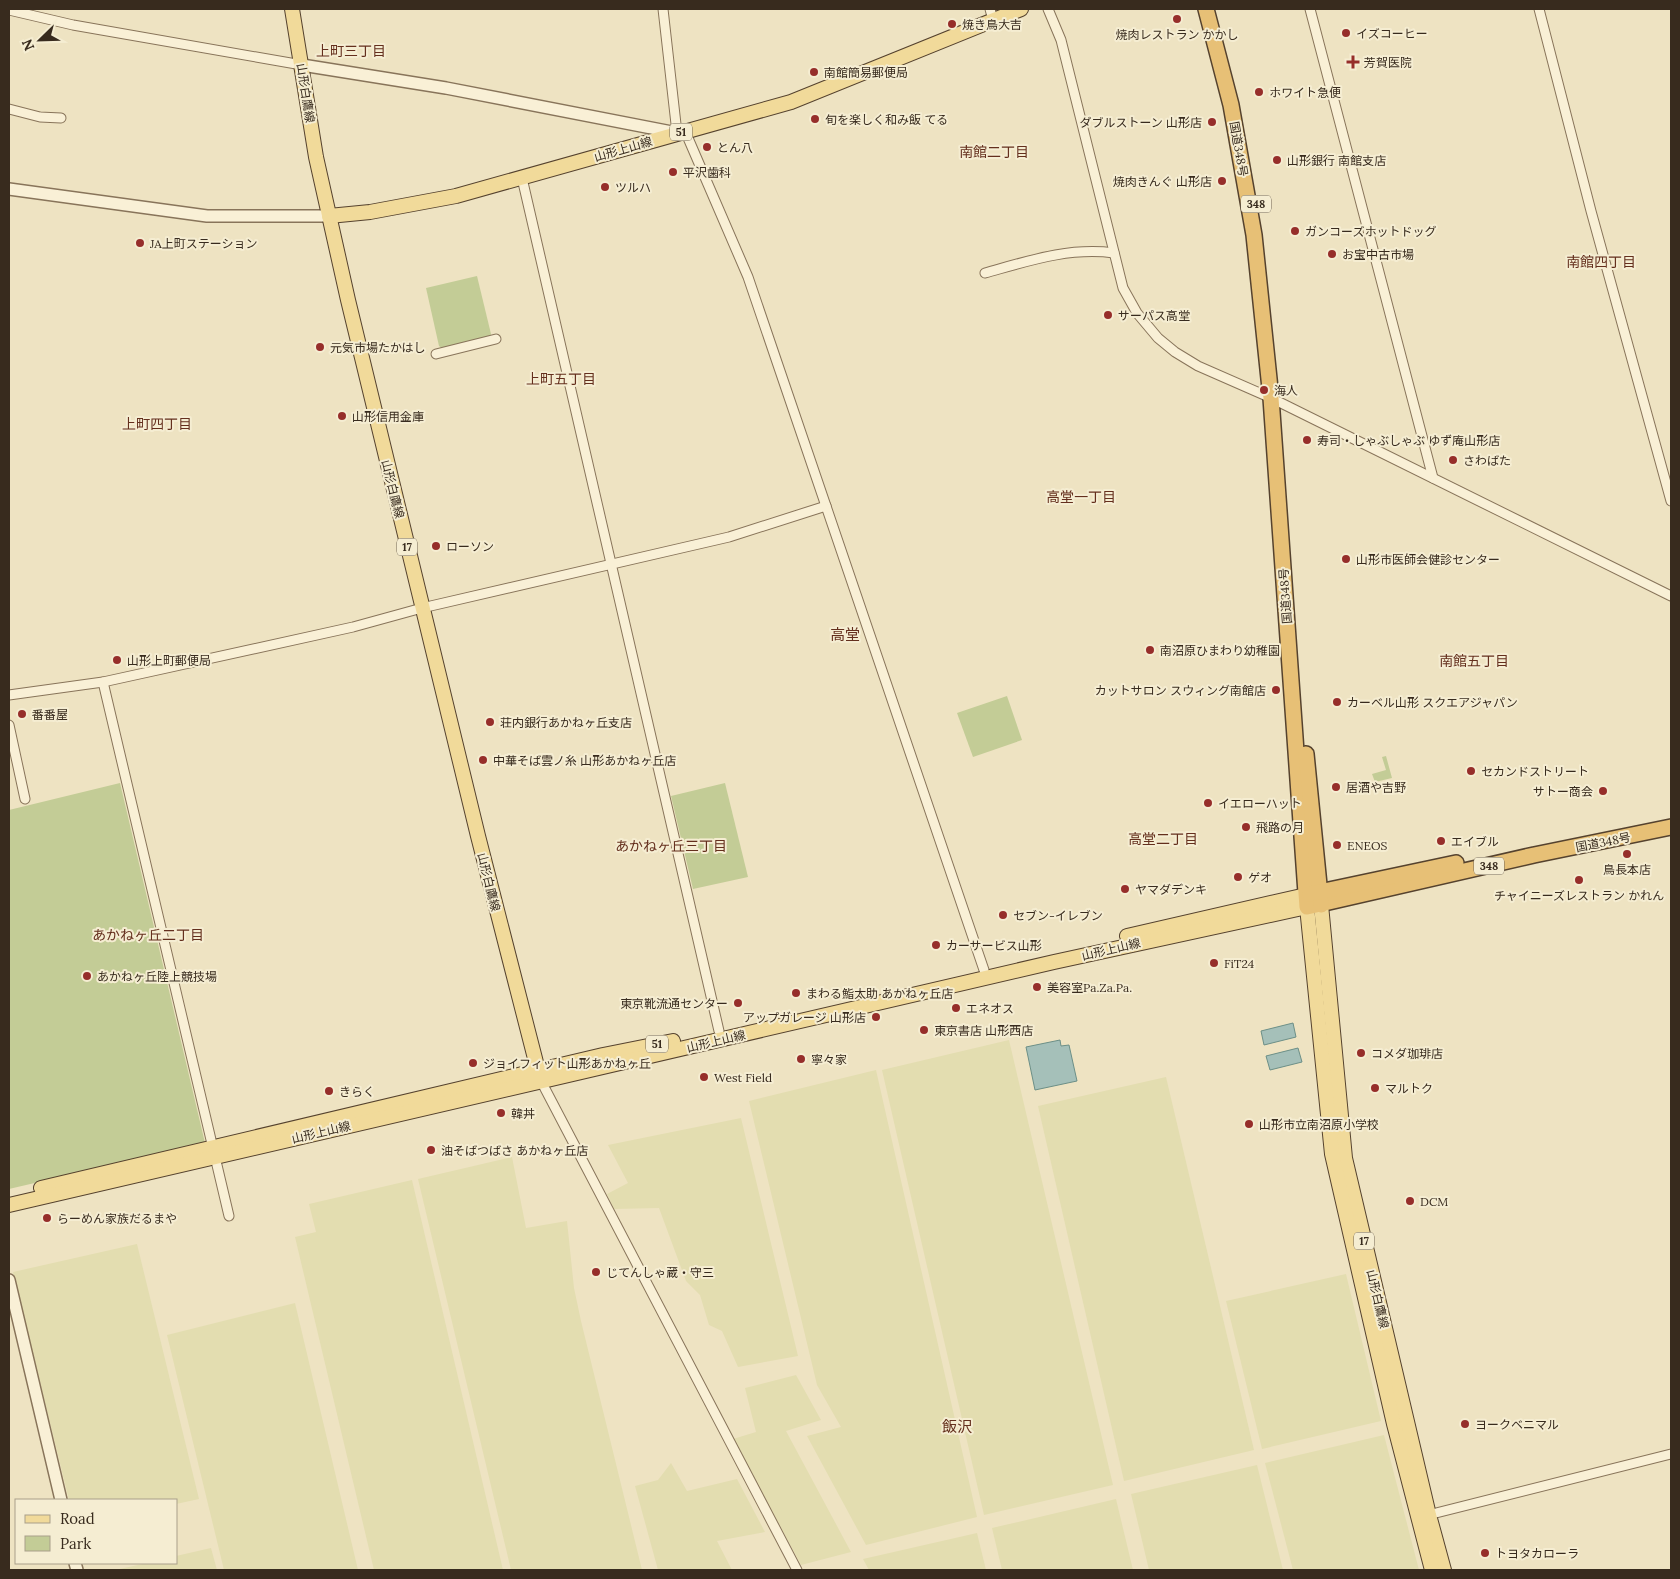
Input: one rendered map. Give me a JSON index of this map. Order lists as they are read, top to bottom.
{
  "streets": {
    "highway": ["国道348号", "348"],
    "main road": [
      "山形白鷹線",
      "51",
      "山形上山線",
      "17"
    ]
  },
  "crossings": [
    ["山形白鷹線", "山形上山線"],
    ["山形白鷹線", "国道348号"],
    ["山形上山線", "国道348号"]
  ],
  "districts": [
    "上町三丁目",
    "南館二丁目",
    "南館四丁目",
    "上町五丁目",
    "上町四丁目",
    "高堂一丁目",
    "高堂",
    "南館五丁目",
    "高堂二丁目",
    "あかねヶ丘三丁目",
    "あかねヶ丘二丁目",
    "飯沢"
  ],
  "places": {
    "other": [
      "焼肉レストラン かかし",
      "焼き鳥大吉",
      "イズコーヒー",
      "南館簡易郵便局",
      "ホワイト急便",
      "旬を楽しく和み飯 てる",
      "ダブルストーン 山形店",
      "とん八",
      "山形銀行 南館支店",
      "平沢歯科",
      "焼肉きんぐ 山形店",
      "ツルハ",
      "ガンコーズホットドッグ",
      "JA上町ステーション",
      "お宝中古市場",
      "サーパス高堂",
      "元気市場たかはし",
      "海人",
      "山形信用金庫",
      "寿司・しゃぶしゃぶ ゆず庵山形店",
      "さわばた",
      "ローソン",
      "山形市医師会健診センター",
      "南沼原ひまわり幼稚園",
      "山形上町郵便局",
      "カットサロン スウィング南館店",
      "カーベル山形 スクエアジャパン",
      "番番屋",
      "荘内銀行あかねヶ丘支店",
      "中華そば雲ノ糸 山形あかねヶ丘店",
      "セカンドストリート",
      "居酒や吉野",
      "サトー商会",
      "イエローハット",
      "飛路の月",
      "エイブル",
      "ENEOS",
      "鳥長本店",
      "ゲオ",
      "チャイニーズレストラン かれん",
      "ヤマダデンキ",
      "セブン-イレブン",
      "カーサービス山形",
      "FiT24",
      "あかねヶ丘陸上競技場",
      "美容室Pa.Za.Pa.",
      "まわる鮨太助 あかねヶ丘店",
      "東京靴流通センター",
      "エネオス",
      "アップガレージ 山形店",
      "東京書店 山形西店",
      "コメダ珈琲店",
      "寧々家",
      "ジョイフィット山形あかねヶ丘",
      "West Field",
      "マルトク",
      "きらく",
      "韓丼",
      "山形市立南沼原小学校",
      "油そばつばさ あかねヶ丘店",
      "DCM",
      "らーめん家族だるまや",
      "じてんしゃ蔵・守三",
      "ヨークベニマル",
      "トヨタカローラ"
    ],
    "health": ["芳賀医院"]
  },
  "legend": ["Road", "Park"],
  "north": "bottom left"
}
